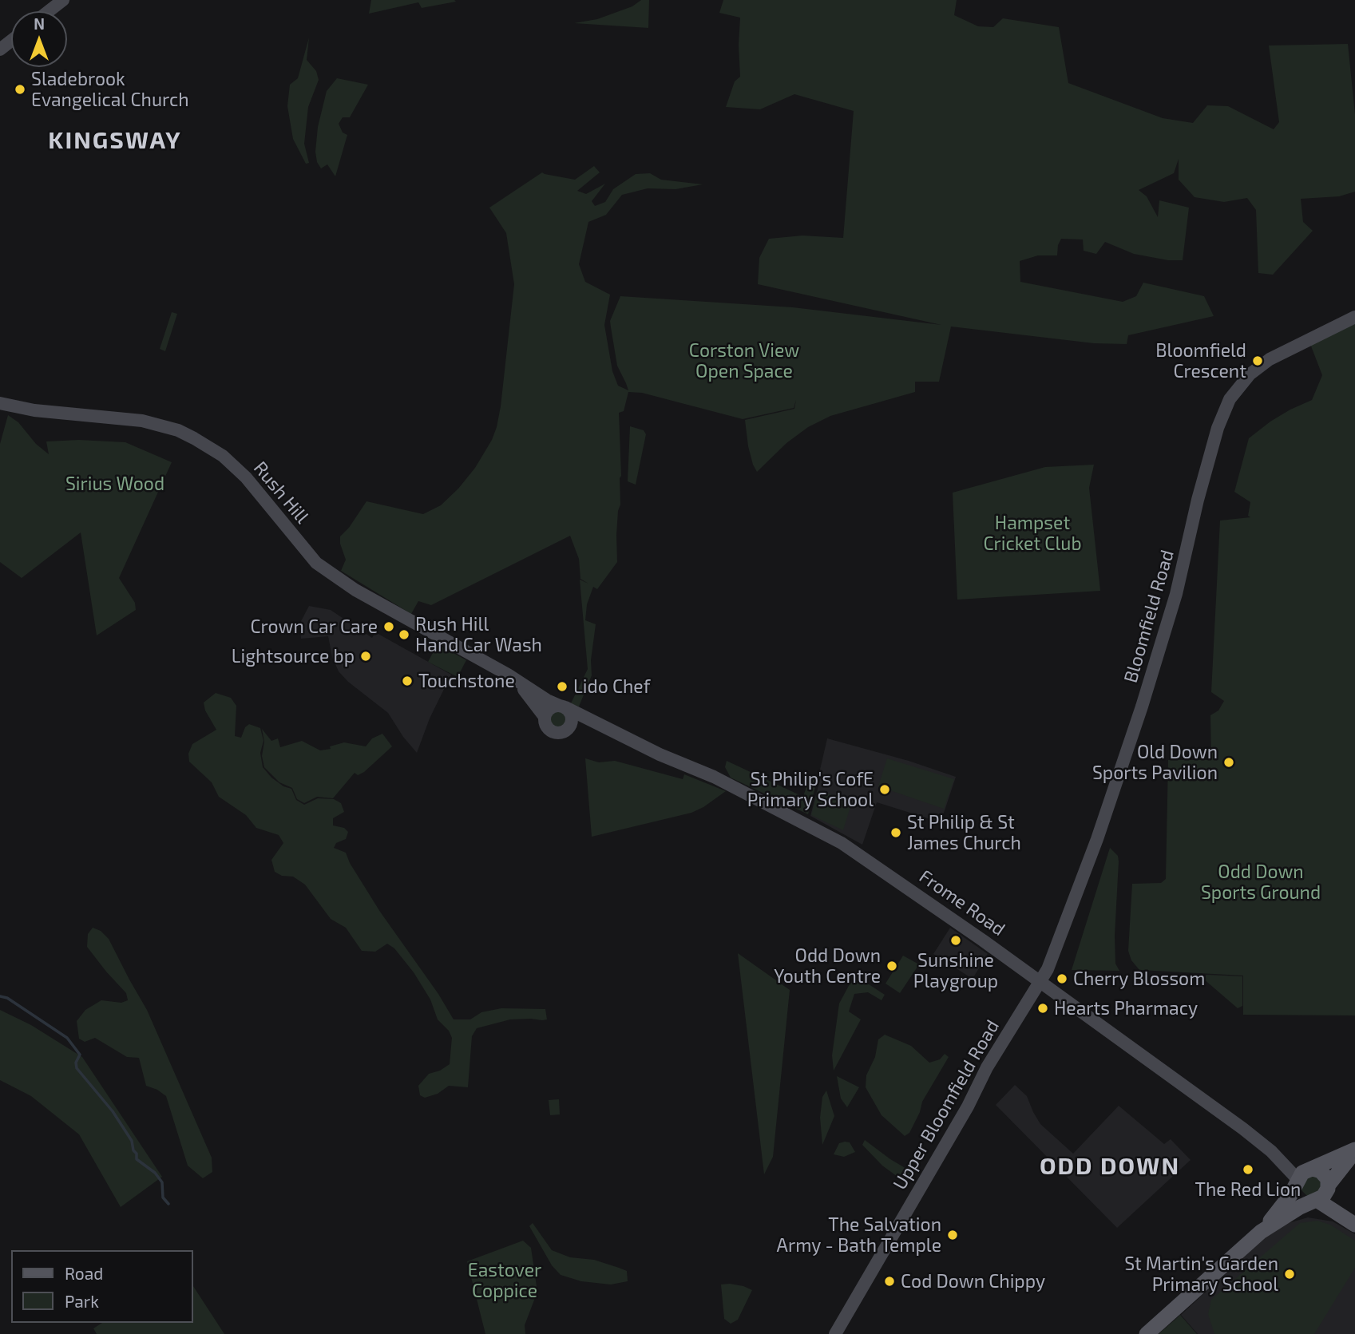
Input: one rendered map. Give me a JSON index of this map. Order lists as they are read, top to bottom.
{
  "streets": {
    "street": [
      "Rush Hill",
      "Bloomfield Road",
      "Frome Road",
      "Upper Bloomfield Road"
    ]
  },
  "crossings": [
    ["Rush Hill", "Frome Road"],
    ["Bloomfield Road", "Frome Road"],
    ["Bloomfield Road", "Upper Bloomfield Road"],
    ["Frome Road", "Upper Bloomfield Road"]
  ],
  "districts": ["KINGSWAY", "ODD DOWN"],
  "parks": [
    "Corston View Open Space",
    "Sirius Wood",
    "Hampset Cricket Club",
    "Odd Down Sports Ground",
    "Eastover Coppice"
  ],
  "places": [
    "Sladebrook Evangelical Church",
    "Bloomfield Crescent",
    "Crown Car Care",
    "Rush Hill Hand Car Wash",
    "Lightsource bp",
    "Touchstone",
    "Lido Chef",
    "Old Down Sports Pavilion",
    "St Philip's CofE Primary School",
    "St Philip & St James Church",
    "Sunshine Playgroup",
    "Odd Down Youth Centre",
    "Cherry Blossom",
    "Hearts Pharmacy",
    "The Red Lion",
    "The Salvation Army - Bath Temple",
    "St Martin's Garden Primary School",
    "Cod Down Chippy"
  ],
  "legend": ["Road", "Park"],
  "north": "top"
}
